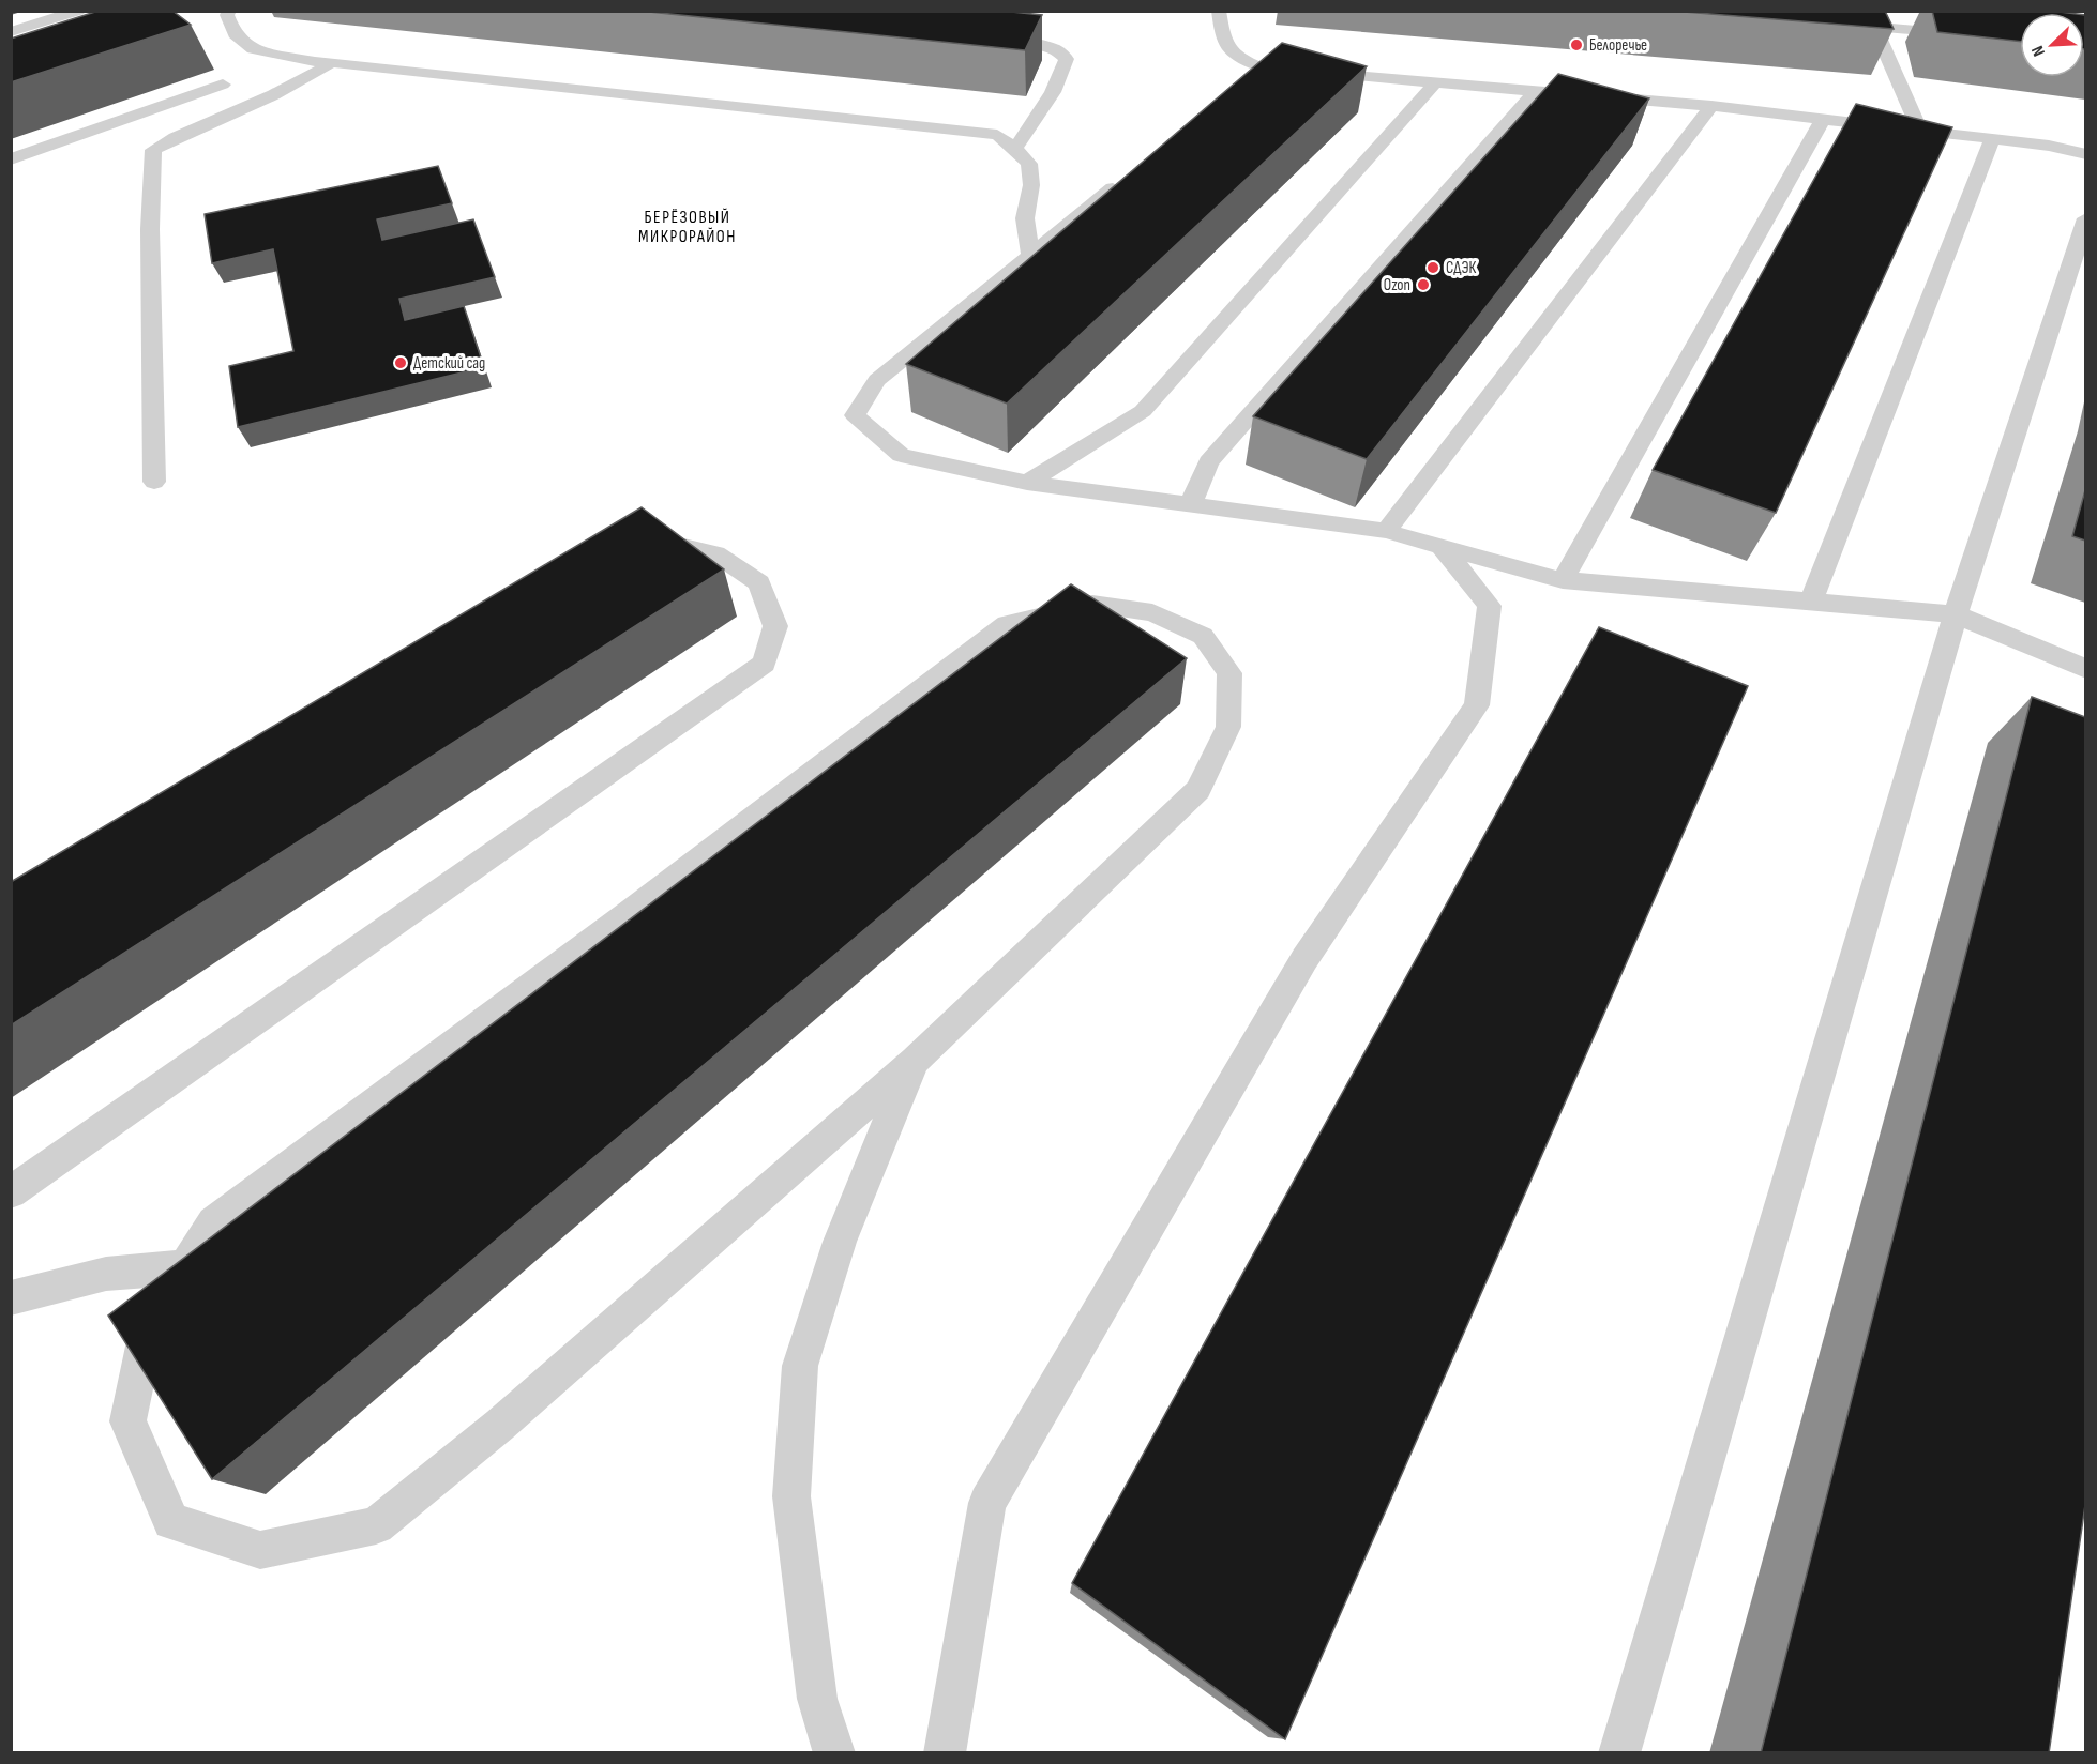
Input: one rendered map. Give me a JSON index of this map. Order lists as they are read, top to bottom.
{
  "districts": ["БЕРЁЗОВЫЙ МИКРОРАЙОН"],
  "places": [
    "Белоречье",
    "СДЭК",
    "Ozon",
    "Детский сад"
  ],
  "north": "bottom left"
}
